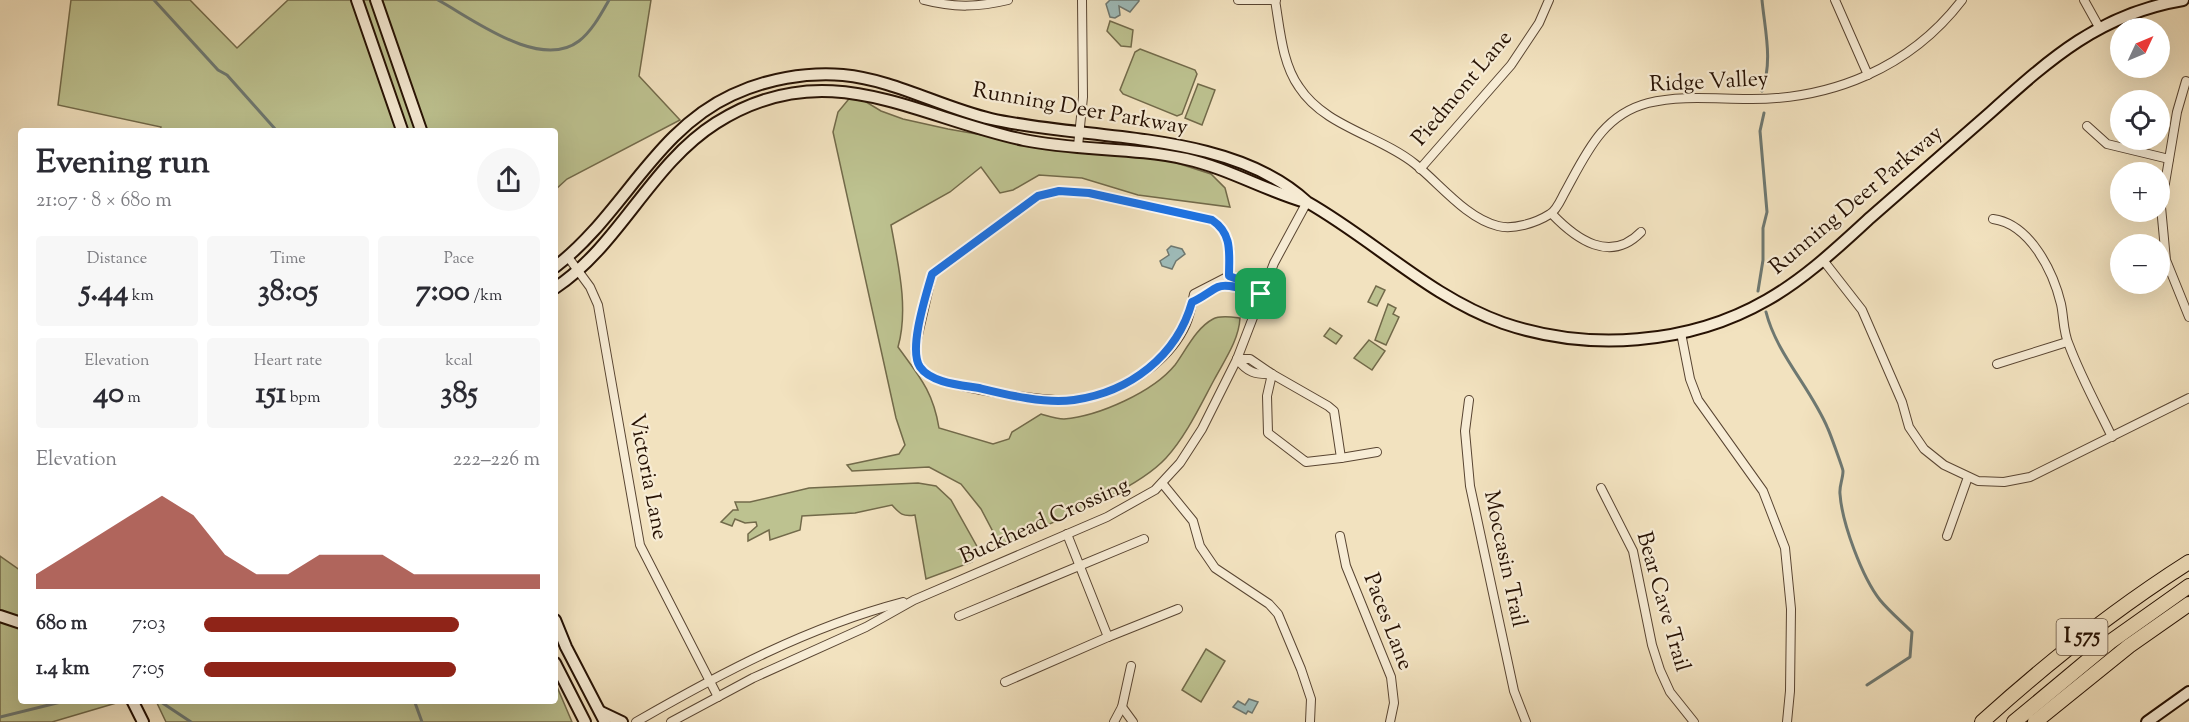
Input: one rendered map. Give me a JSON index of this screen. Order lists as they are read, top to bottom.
{
  "streets": {
    "highway": ["I 575"],
    "street": [
      "Ridge Valley",
      "Piedmont Lane",
      "Running Deer Parkway",
      "Victoria Lane",
      "Buckhead Crossing",
      "Moccasin Trail",
      "Bear Cave Trail",
      "Paces Lane"
    ]
  },
  "crossings": [
    ["Running Deer Parkway", "Victoria Lane"],
    ["Running Deer Parkway", "Buckhead Crossing"],
    ["Victoria Lane", "Buckhead Crossing"]
  ],
  "north": "top right",
  "page": {
    "map_buttons": ["+", "−"],
    "heading": ["Evening run", "21:07 · 8 × 680 m"],
    "stats": [
      ["Distance", "5.44 km"],
      ["Time", "38:05"],
      ["Pace", "7:00 /km"],
      ["Elevation", "40 m"],
      ["Heart rate", "151 bpm"],
      ["kcal", "385"]
    ],
    "chart": ["Elevation", "222–226 m"],
    "list": [
      {
        "name": "680 m",
        "note": "7:03"
      },
      {
        "name": "1.4 km",
        "note": "7:05"
      }
    ]
  }
}
